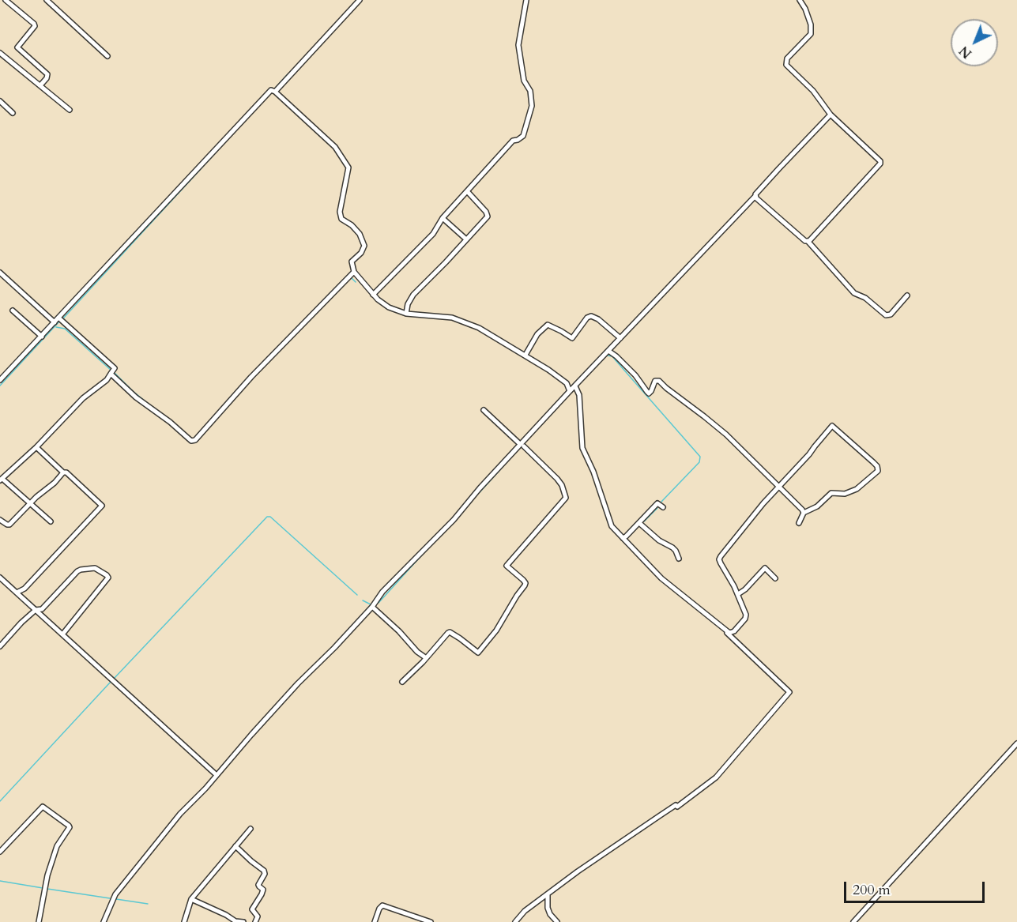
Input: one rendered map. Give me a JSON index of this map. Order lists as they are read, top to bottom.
{
  "scale_bar": "200 m",
  "north": "bottom left"
}
